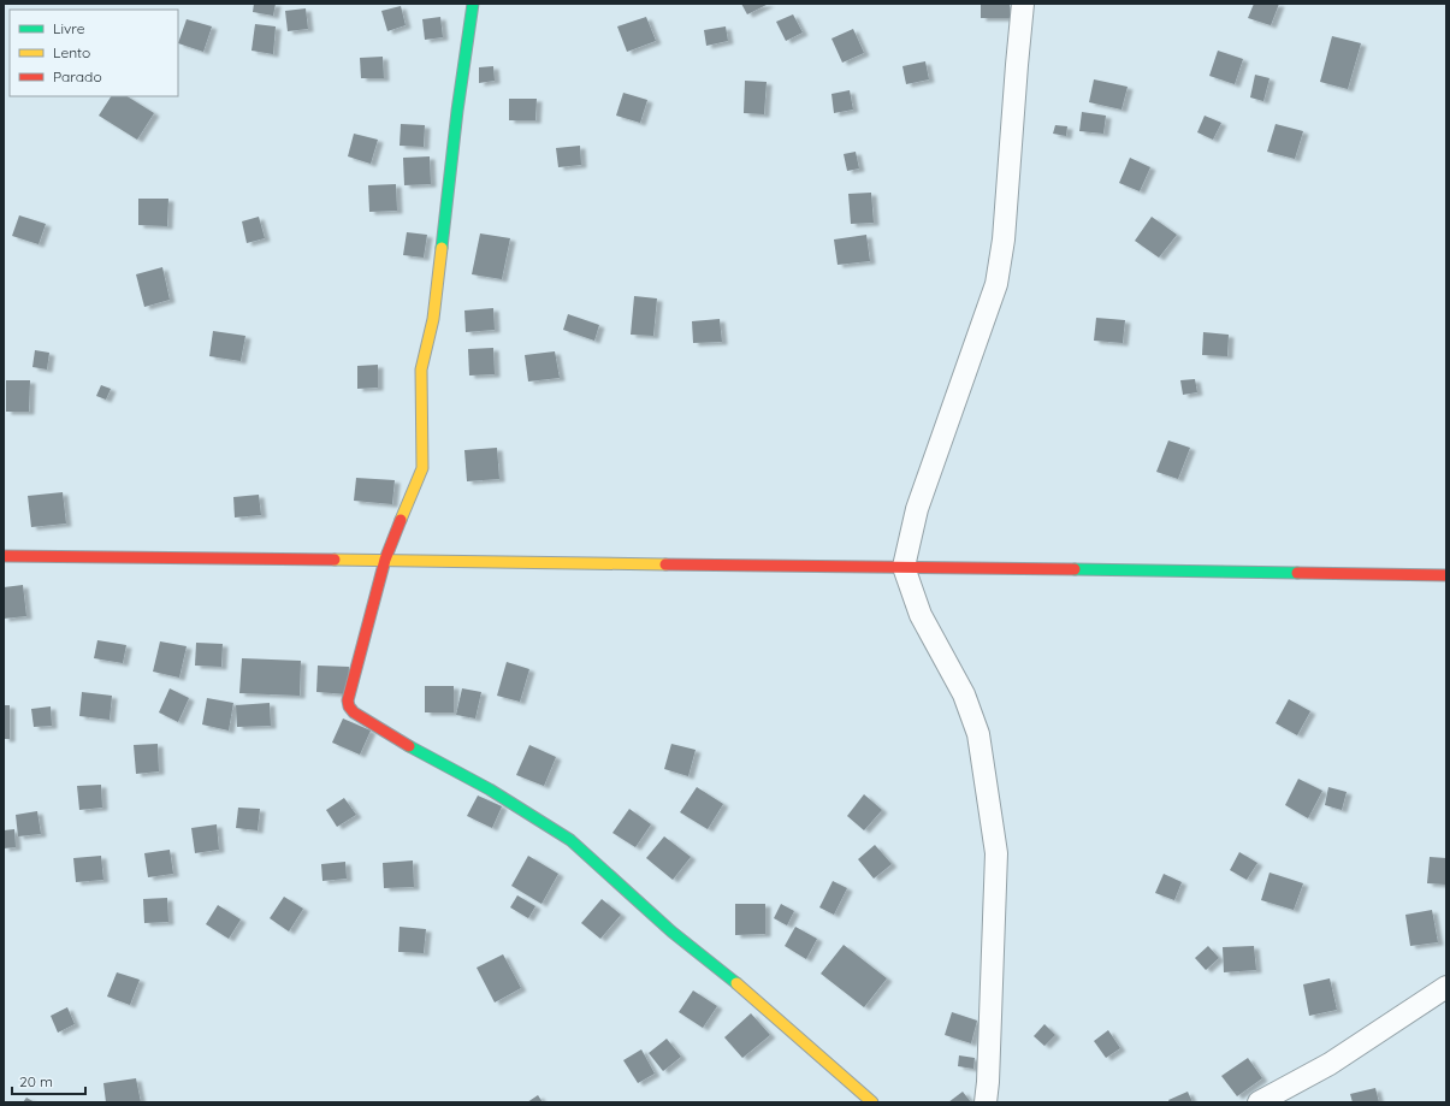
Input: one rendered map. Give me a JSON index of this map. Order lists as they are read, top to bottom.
{
  "legend": ["Livre", "Lento", "Parado"],
  "scale_bar": "20 m"
}
